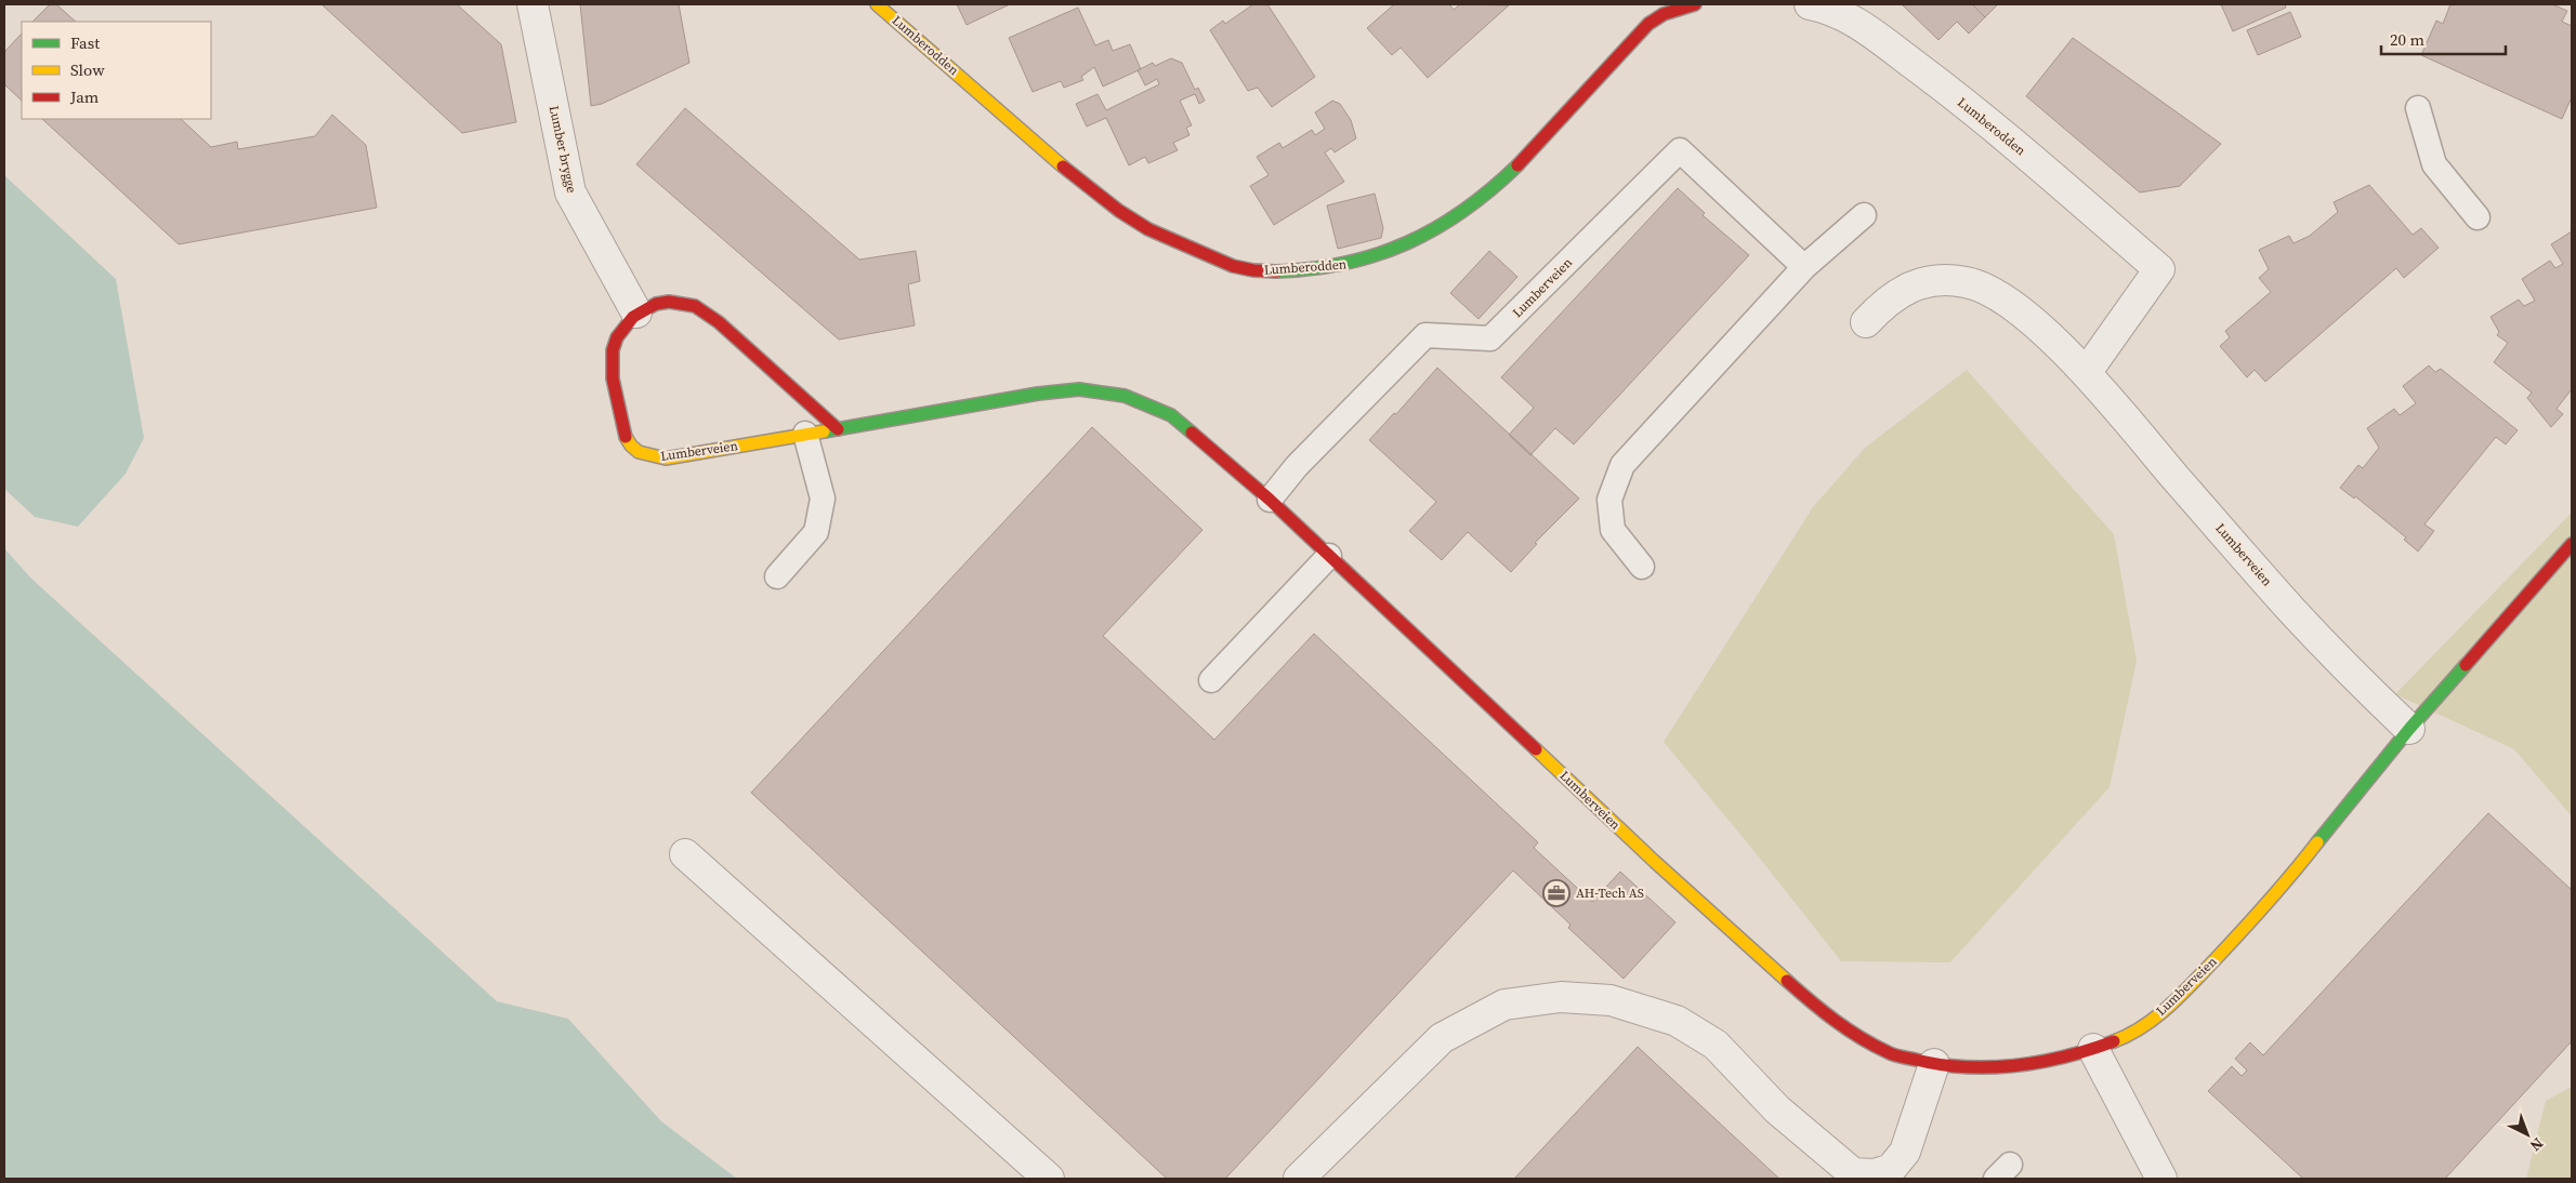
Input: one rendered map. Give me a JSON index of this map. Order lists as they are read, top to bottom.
{
  "streets": {
    "street": ["Lumberodden", "Lumber brygge", "Lumberveien"]
  },
  "crossings": [
    ["Lumberodden", "Lumberveien"],
    ["Lumber brygge", "Lumberveien"]
  ],
  "places": {
    "office": ["AH-Tech AS"]
  },
  "legend": ["Fast", "Slow", "Jam"],
  "scale_bar": "20 m",
  "north": "bottom right"
}
